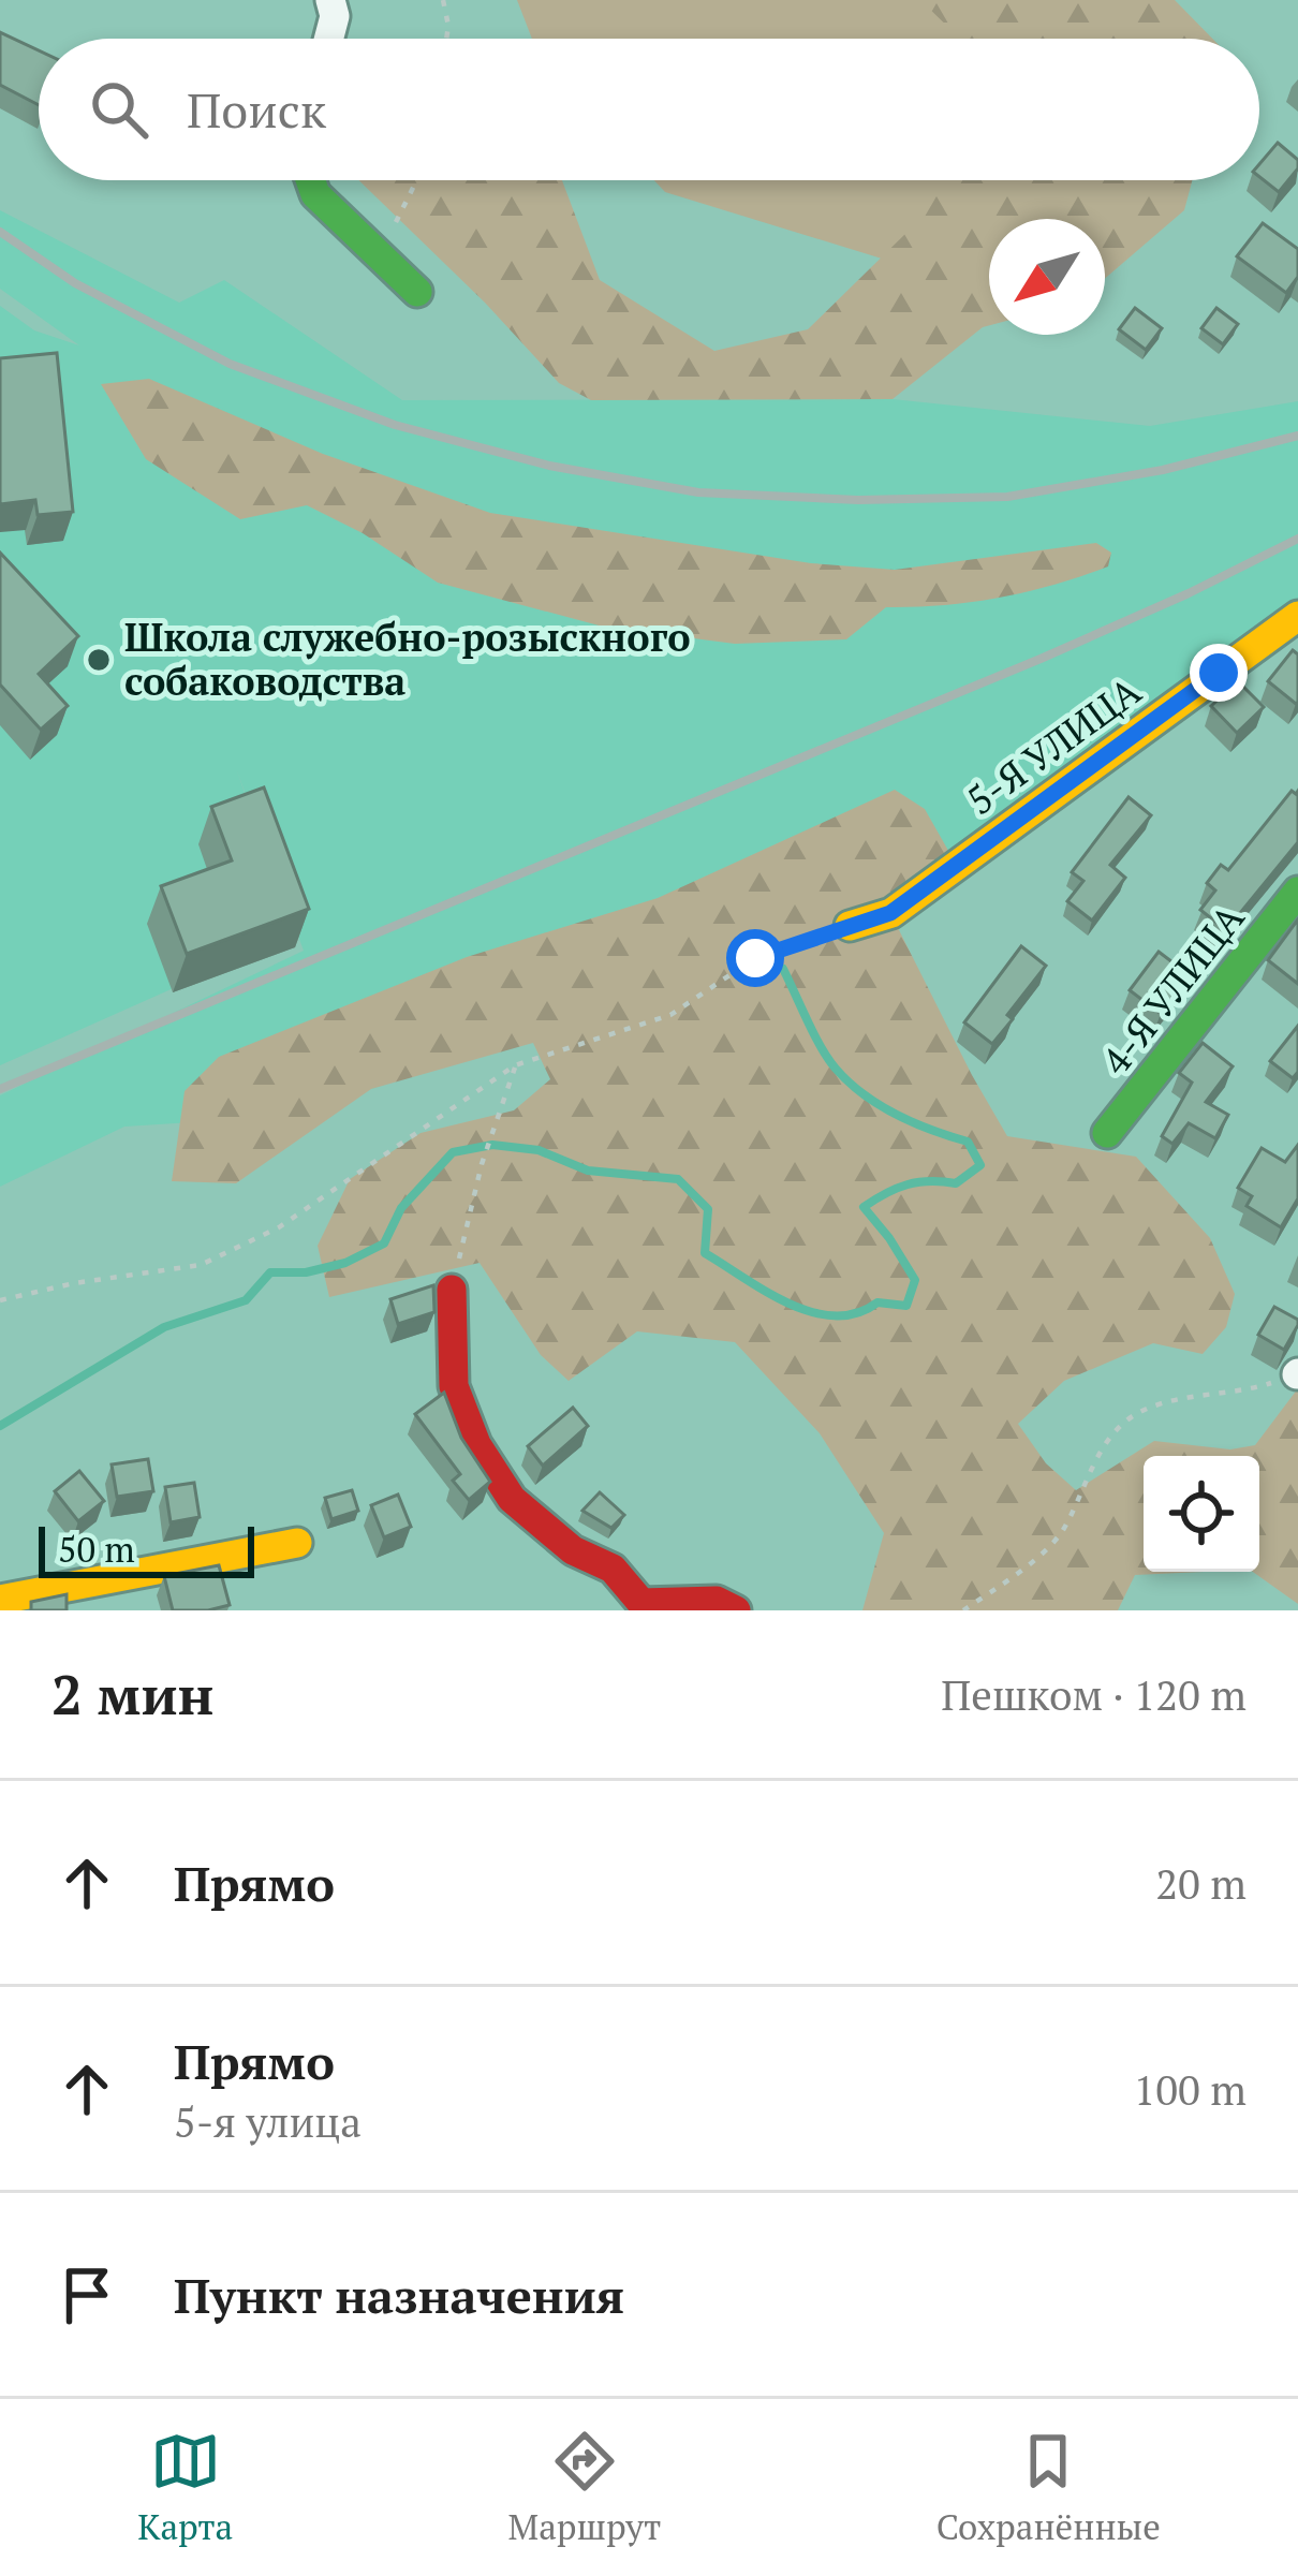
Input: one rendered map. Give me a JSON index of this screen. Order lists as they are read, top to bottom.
{
  "streets": {
    "street": ["5-Я УЛИЦА", "4-Я УЛИЦА"]
  },
  "places": ["Школа служебно-розыскного собаководства"],
  "scale_bar": "50 m",
  "north": "bottom left",
  "page": {
    "search": "Поиск",
    "scale": "50 m",
    "heading": ["2 мин", "Пешком · 120 m"],
    "list": [
      ["Прямо", "20 m"],
      ["Прямо", "5-я улица", "100 m"],
      "Пункт назначения"
    ],
    "nav": ["Карта", "Маршрут", "Сохранённые"]
  }
}
